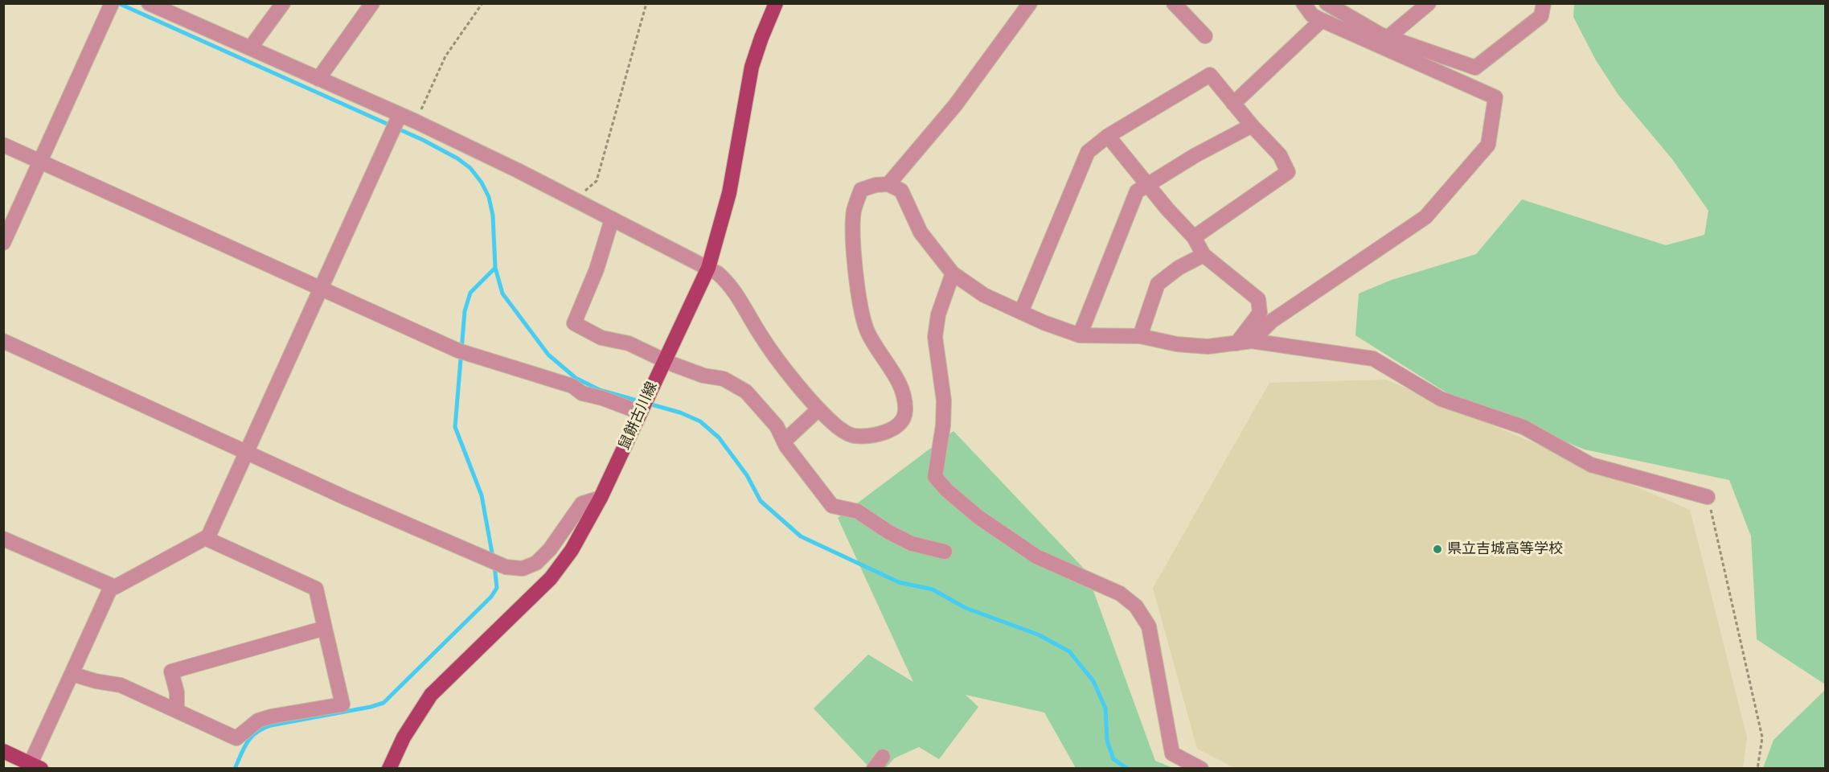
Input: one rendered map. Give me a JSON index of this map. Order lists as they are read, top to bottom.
{
  "streets": {
    "main road": ["鼠餅古川線"]
  },
  "places": ["県立吉城高等学校"]
}
